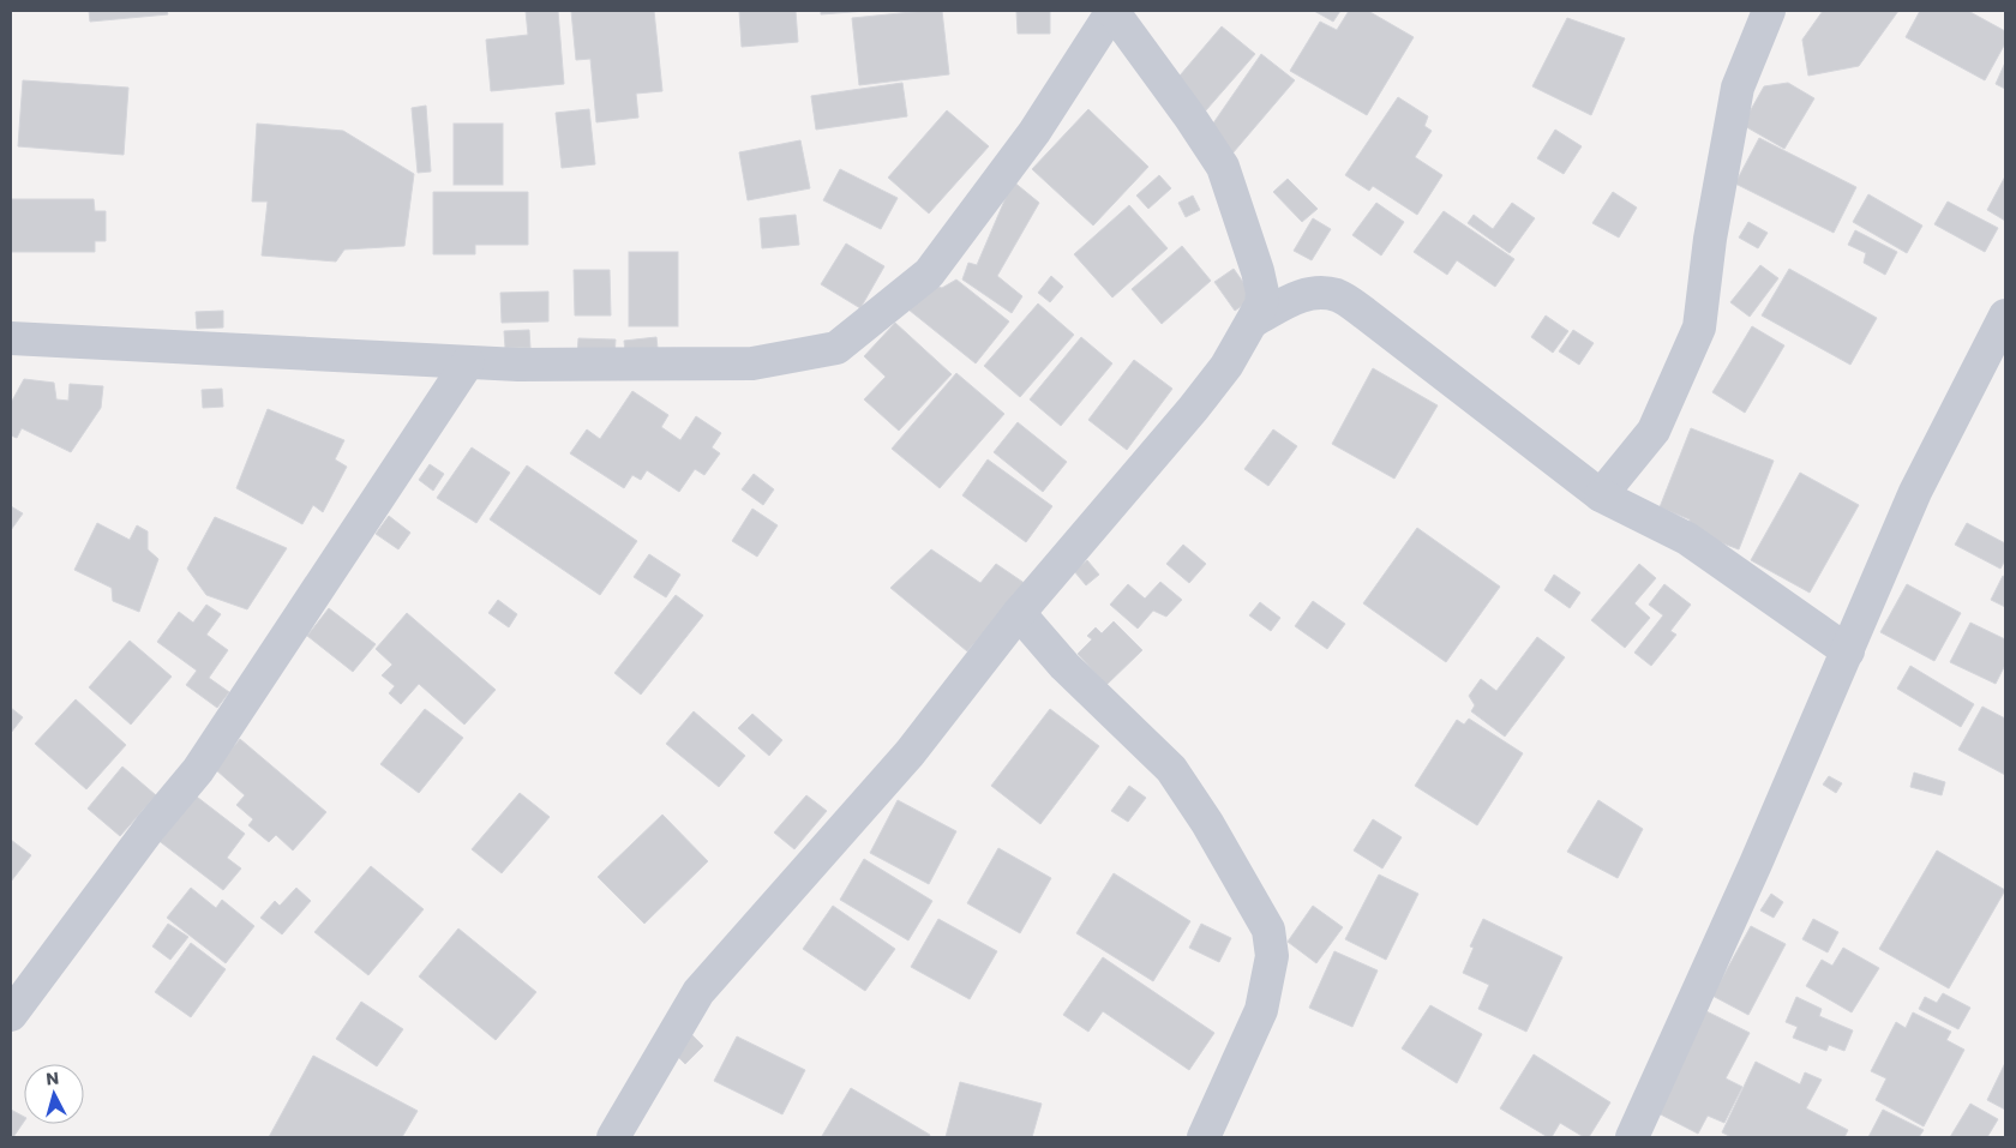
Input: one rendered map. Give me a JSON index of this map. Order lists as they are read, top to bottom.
{
  "north": "top"
}
